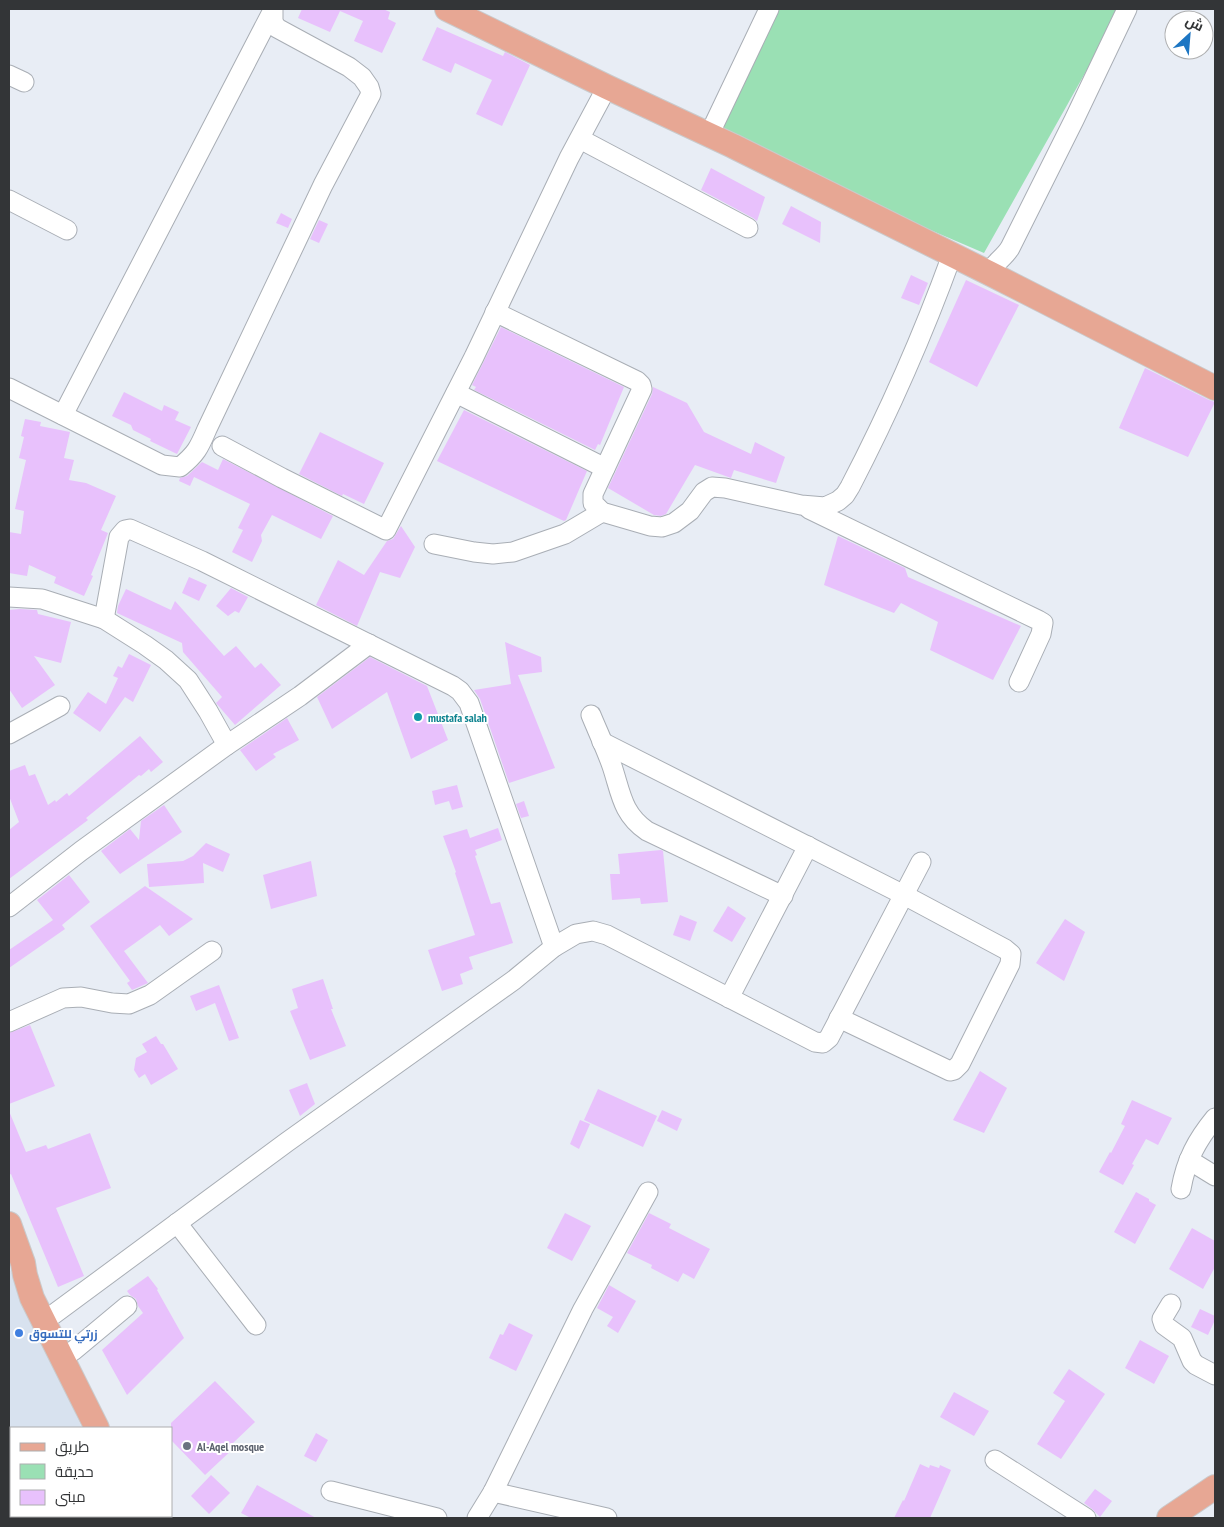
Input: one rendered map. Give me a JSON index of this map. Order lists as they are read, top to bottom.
{
  "places": ["mustafa salah", "زرتي للتسوق", "Al-Aqel mosque"],
  "legend": ["طريق", "حديقة", "مبنى"],
  "north": "top right"
}
